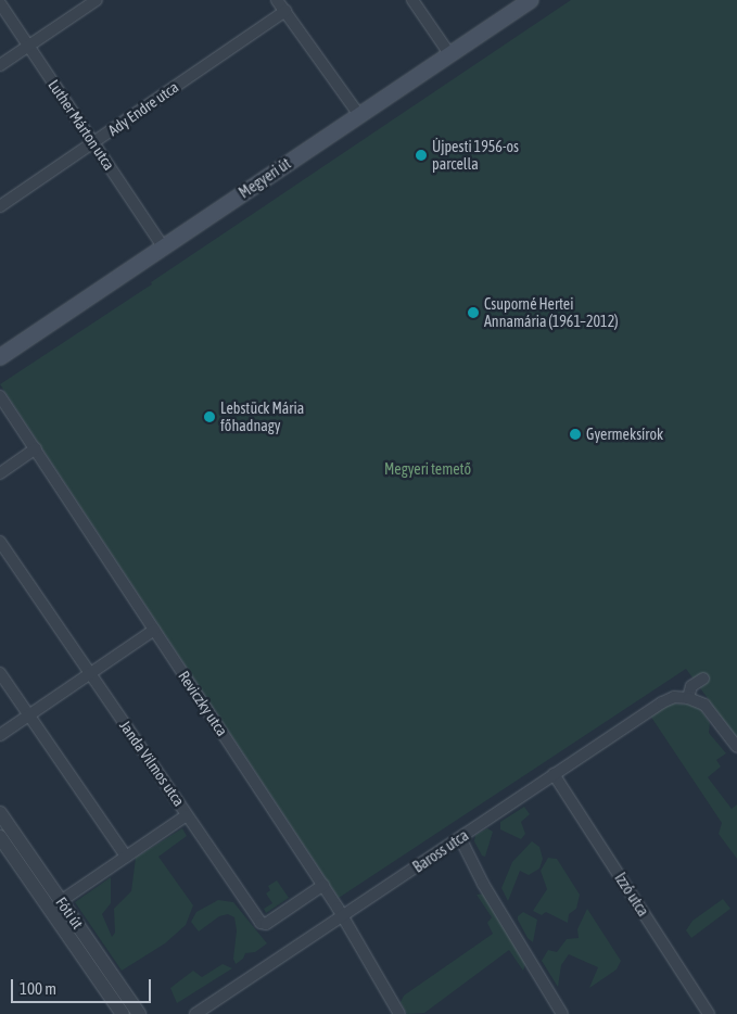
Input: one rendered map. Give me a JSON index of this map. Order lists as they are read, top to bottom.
{
  "streets": {
    "main road": ["Megyeri út"],
    "street": [
      "Ady Endre utca",
      "Luther Márton utca",
      "Reviczky utca",
      "Janda Vilmos utca",
      "Baross utca",
      "Izzó utca",
      "Fóti út"
    ]
  },
  "crossings": [
    ["Ady Endre utca", "Luther Márton utca"],
    ["Luther Márton utca", "Megyeri út"],
    ["Reviczky utca", "Janda Vilmos utca"],
    ["Reviczky utca", "Baross utca"],
    ["Baross utca", "Izzó utca"]
  ],
  "parks": ["Megyeri temető"],
  "places": [
    "Újpesti 1956-os parcella",
    "Csuporné Hertei Annamária (1961–2012)",
    "Lebstück Mária főhadnagy",
    "Gyermeksírok"
  ],
  "scale_bar": "100 m"
}
